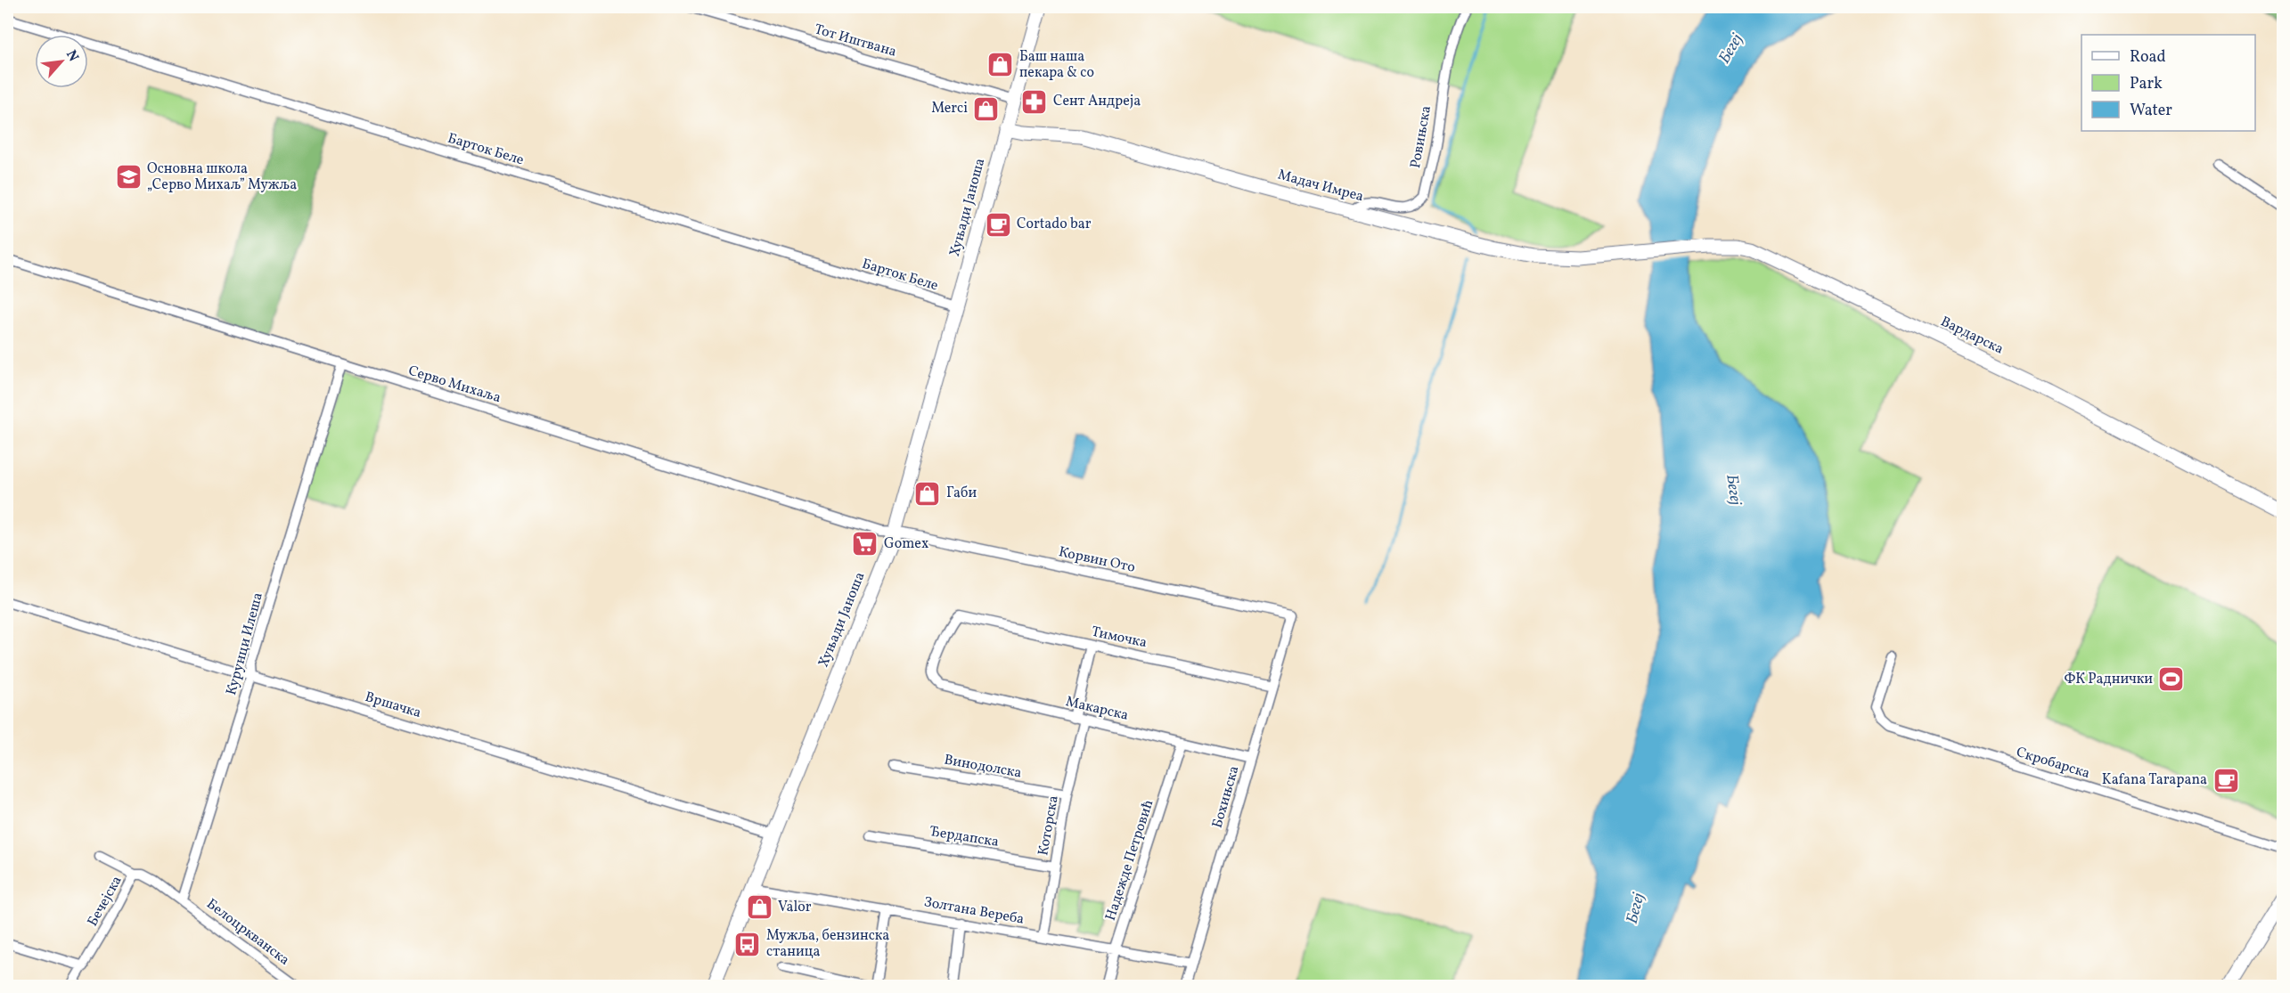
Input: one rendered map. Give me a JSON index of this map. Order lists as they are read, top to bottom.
{
  "streets": {
    "street": [
      "Тот Иштвана",
      "Ровињска",
      "Барток Беле",
      "Мадач Имреа",
      "Хуњади Јаноша",
      "Вардарска",
      "Серво Михаља",
      "Корвин Ото",
      "Тимочка",
      "Курунци Илеша",
      "Вршачка",
      "Макарска",
      "Скробарска",
      "Винодолска",
      "Бохињска",
      "Которска",
      "Ђердапска",
      "Надежде Петровић",
      "Бечејска",
      "Золтана Вереба",
      "Белоцркванска"
    ]
  },
  "crossings": [
    ["Тот Иштвана", "Хуњади Јаноша"],
    ["Ровињска", "Мадач Имреа"],
    ["Барток Беле", "Хуњади Јаноша"],
    ["Мадач Имреа", "Хуњади Јаноша"],
    ["Мадач Имреа", "Вардарска"],
    ["Хуњади Јаноша", "Серво Михаља"],
    ["Хуњади Јаноша", "Корвин Ото"],
    ["Хуњади Јаноша", "Вршачка"],
    ["Хуњади Јаноша", "Золтана Вереба"],
    ["Серво Михаља", "Корвин Ото"],
    ["Серво Михаља", "Курунци Илеша"],
    ["Корвин Ото", "Бохињска"],
    ["Тимочка", "Макарска"],
    ["Тимочка", "Бохињска"],
    ["Курунци Илеша", "Вршачка"],
    ["Курунци Илеша", "Бечејска"],
    ["Курунци Илеша", "Белоцркванска"],
    ["Макарска", "Бохињска"],
    ["Макарска", "Которска"],
    ["Макарска", "Надежде Петровић"],
    ["Винодолска", "Которска"],
    ["Бохињска", "Золтана Вереба"],
    ["Которска", "Ђердапска"],
    ["Которска", "Золтана Вереба"],
    ["Надежде Петровић", "Золтана Вереба"],
    ["Бечејска", "Белоцркванска"]
  ],
  "water": ["Бегеј"],
  "places": {
    "shop": [
      "Баш наша пекара & co",
      "Merci",
      "Габи",
      "Valor"
    ],
    "pharmacy": ["Сент Андреја"],
    "school or university": ["Основна школа „Серво Михаљ” Мужља"],
    "cafe": ["Cortado bar", "Kafana Tarapana"],
    "supermarket": ["Gomex"],
    "sports": ["ФК Раднички"],
    "bus stop": ["Мужља, бензинска станица"]
  },
  "legend": ["Road", "Park", "Water"],
  "north": "top right"
}
